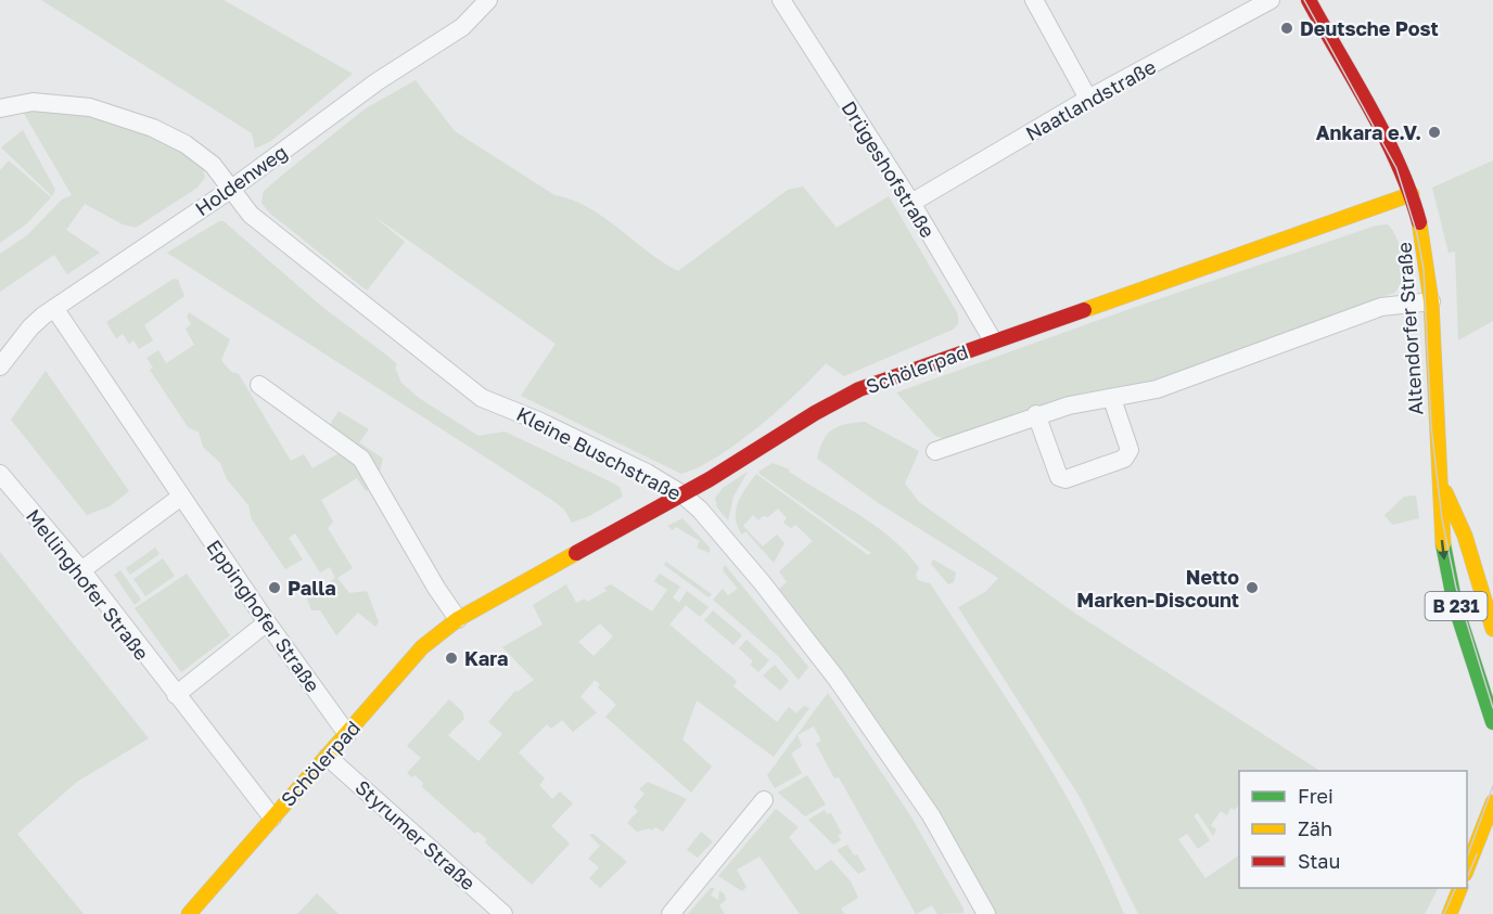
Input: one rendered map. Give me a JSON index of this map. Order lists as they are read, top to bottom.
{
  "streets": {
    "street": [
      "Naatlandstraße",
      "Drügeshofstraße",
      "Holdenweg",
      "Altendorfer Straße",
      "Schölerpad",
      "Kleine Buschstraße",
      "Mellinghofer Straße",
      "B 231",
      "Eppinghofer Straße",
      "Styrumer Straße"
    ]
  },
  "crossings": [
    ["Naatlandstraße", "Drügeshofstraße"],
    ["Drügeshofstraße", "Schölerpad"],
    ["Holdenweg", "Kleine Buschstraße"],
    ["Holdenweg", "Eppinghofer Straße"],
    ["Altendorfer Straße", "Schölerpad"],
    ["Schölerpad", "Kleine Buschstraße"],
    ["Schölerpad", "Mellinghofer Straße"],
    ["Schölerpad", "Eppinghofer Straße"],
    ["Schölerpad", "Styrumer Straße"]
  ],
  "places": [
    "Deutsche Post",
    "Ankara e.V.",
    "Palla",
    "Netto Marken-Discount",
    "Kara"
  ],
  "legend": ["Frei", "Zäh", "Stau"]
}
